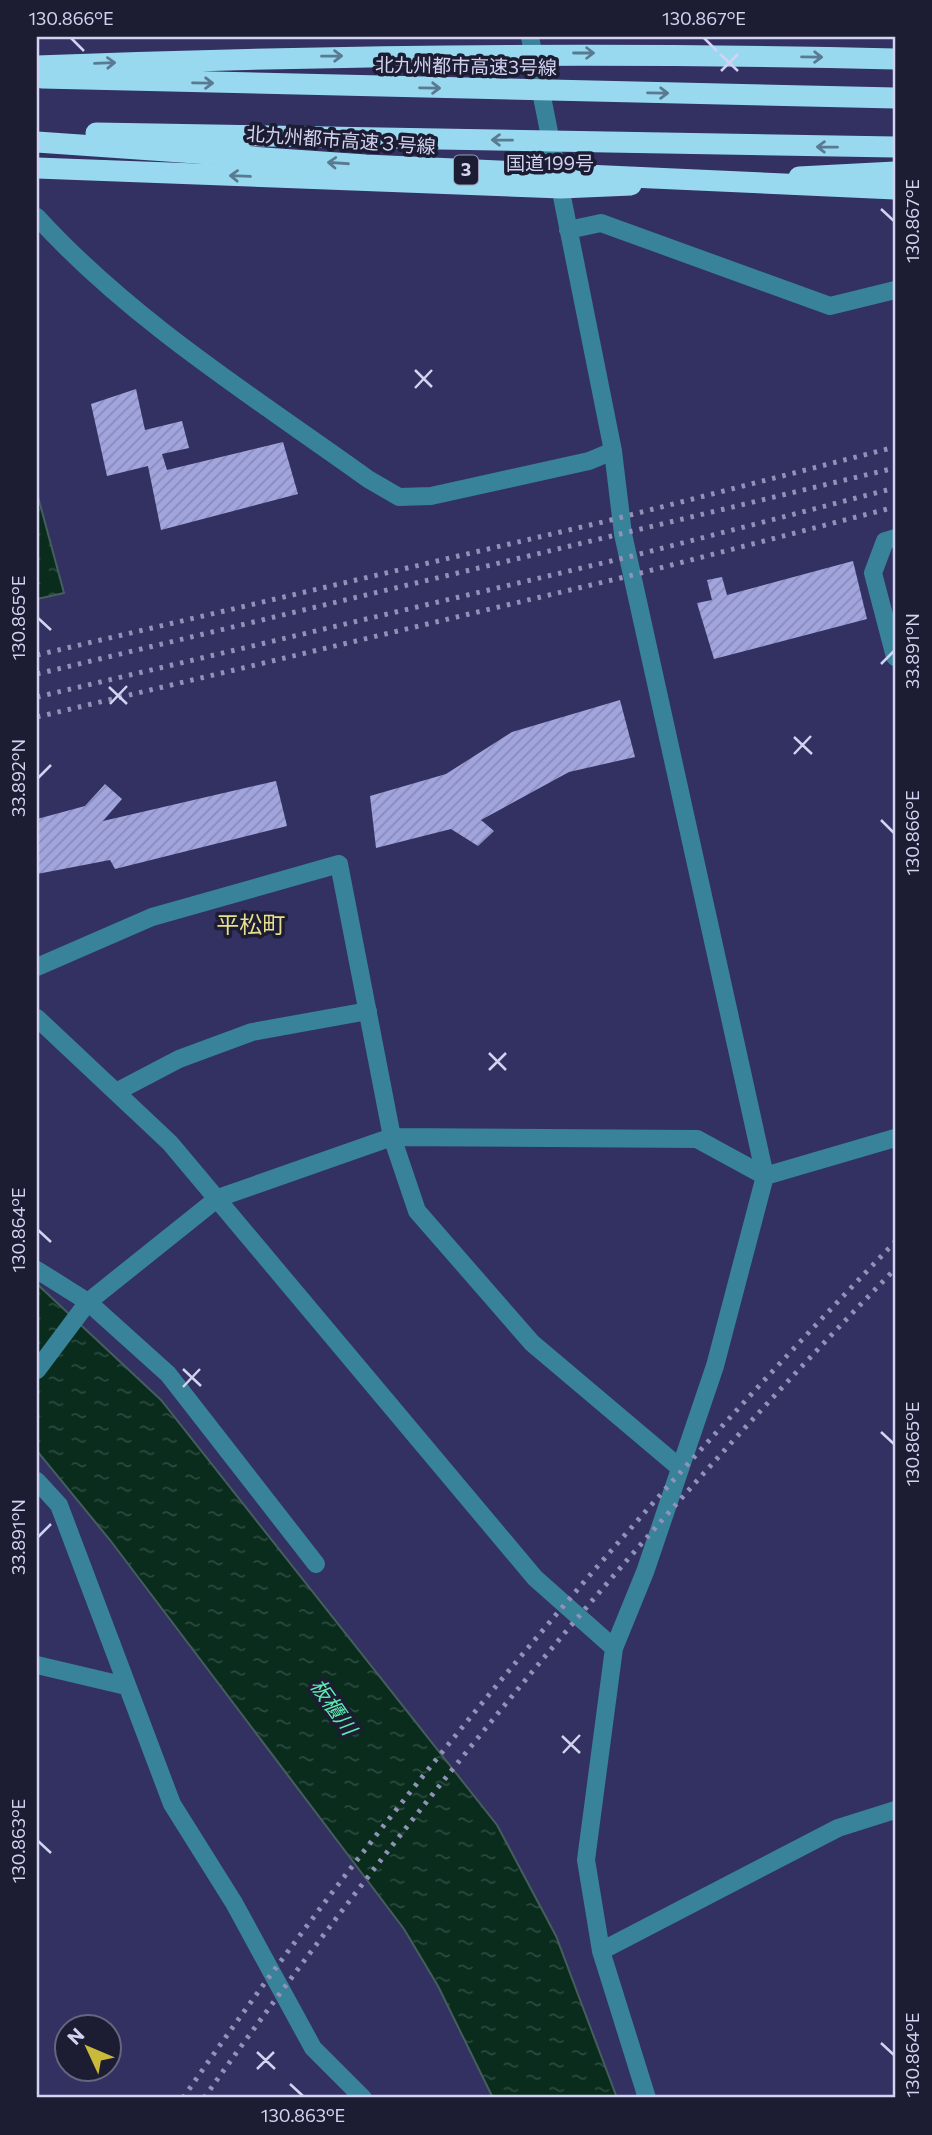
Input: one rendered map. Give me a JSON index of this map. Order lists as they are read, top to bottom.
{
  "streets": {
    "highway": [
      "北九州都市高速3号線",
      "北九州都市高速３号線",
      "国道199号",
      "3"
    ]
  },
  "districts": ["平松町"],
  "water": ["板櫃川"],
  "north": "top left",
  "coordinates": [
    "130.866°E",
    "130.867°E",
    "130.865°E",
    "33.891°N",
    "33.892°N",
    "130.864°E",
    "130.863°E"
  ]
}
